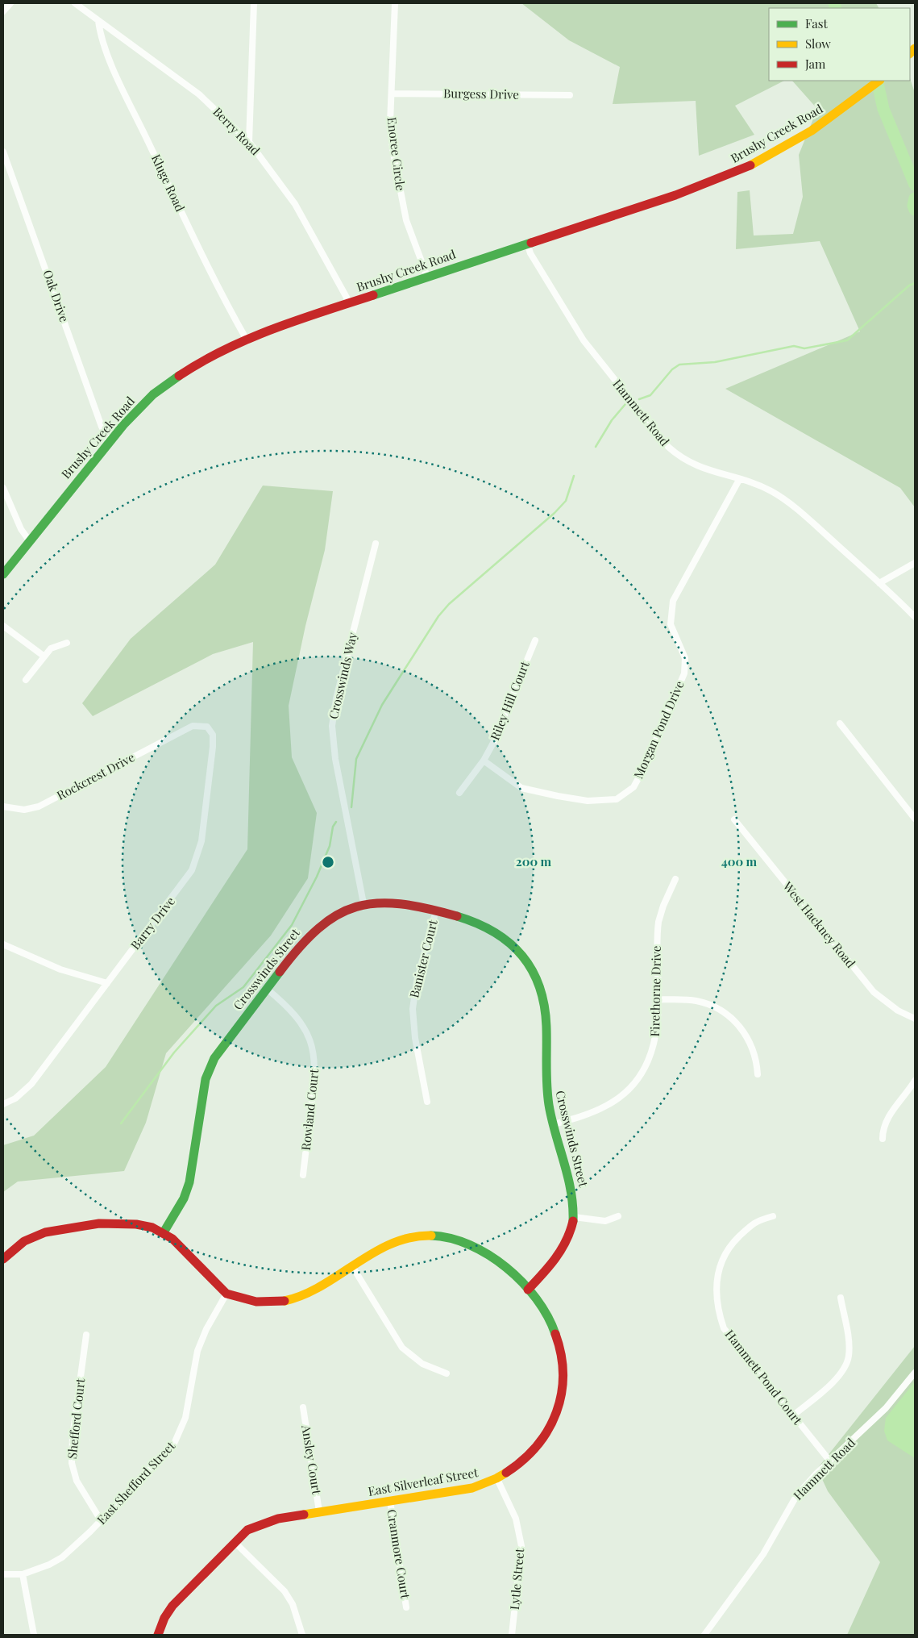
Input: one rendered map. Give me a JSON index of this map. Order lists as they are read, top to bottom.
{
  "streets": {
    "street": [
      "Burgess Drive",
      "Berry Road",
      "Brushy Creek Road",
      "Enoree Circle",
      "Kluge Road",
      "Oak Drive",
      "Hammett Road",
      "Crosswinds Way",
      "Riley Hill Court",
      "Morgan Pond Drive",
      "Rockcrest Drive",
      "Barry Drive",
      "West Hackney Road",
      "Banister Court",
      "Crosswinds Street",
      "Firethorne Drive",
      "Rowland Court",
      "Hammett Pond Court",
      "Shefford Court",
      "Ansley Court",
      "East Silverleaf Street",
      "East Shefford Street",
      "Cranmore Court",
      "Lytle Street"
    ]
  },
  "crossings": [
    ["Burgess Drive", "Enoree Circle"],
    ["Berry Road", "Brushy Creek Road"],
    ["Berry Road", "Kluge Road"],
    ["Brushy Creek Road", "Enoree Circle"],
    ["Brushy Creek Road", "Kluge Road"],
    ["Brushy Creek Road", "Oak Drive"],
    ["Brushy Creek Road", "Hammett Road"],
    ["Hammett Road", "Morgan Pond Drive"],
    ["Hammett Road", "Hammett Pond Court"],
    ["Crosswinds Way", "Crosswinds Street"],
    ["Riley Hill Court", "Morgan Pond Drive"],
    ["Rockcrest Drive", "Barry Drive"],
    ["Banister Court", "Crosswinds Street"],
    ["Crosswinds Street", "Firethorne Drive"],
    ["Crosswinds Street", "Rowland Court"],
    ["Crosswinds Street", "East Silverleaf Street"],
    ["Shefford Court", "East Shefford Street"],
    ["Ansley Court", "East Silverleaf Street"],
    ["East Silverleaf Street", "East Shefford Street"],
    ["East Silverleaf Street", "Cranmore Court"],
    ["East Silverleaf Street", "Lytle Street"]
  ],
  "legend": ["Fast", "Slow", "Jam"],
  "rings": ["200 m", "400 m"]
}
